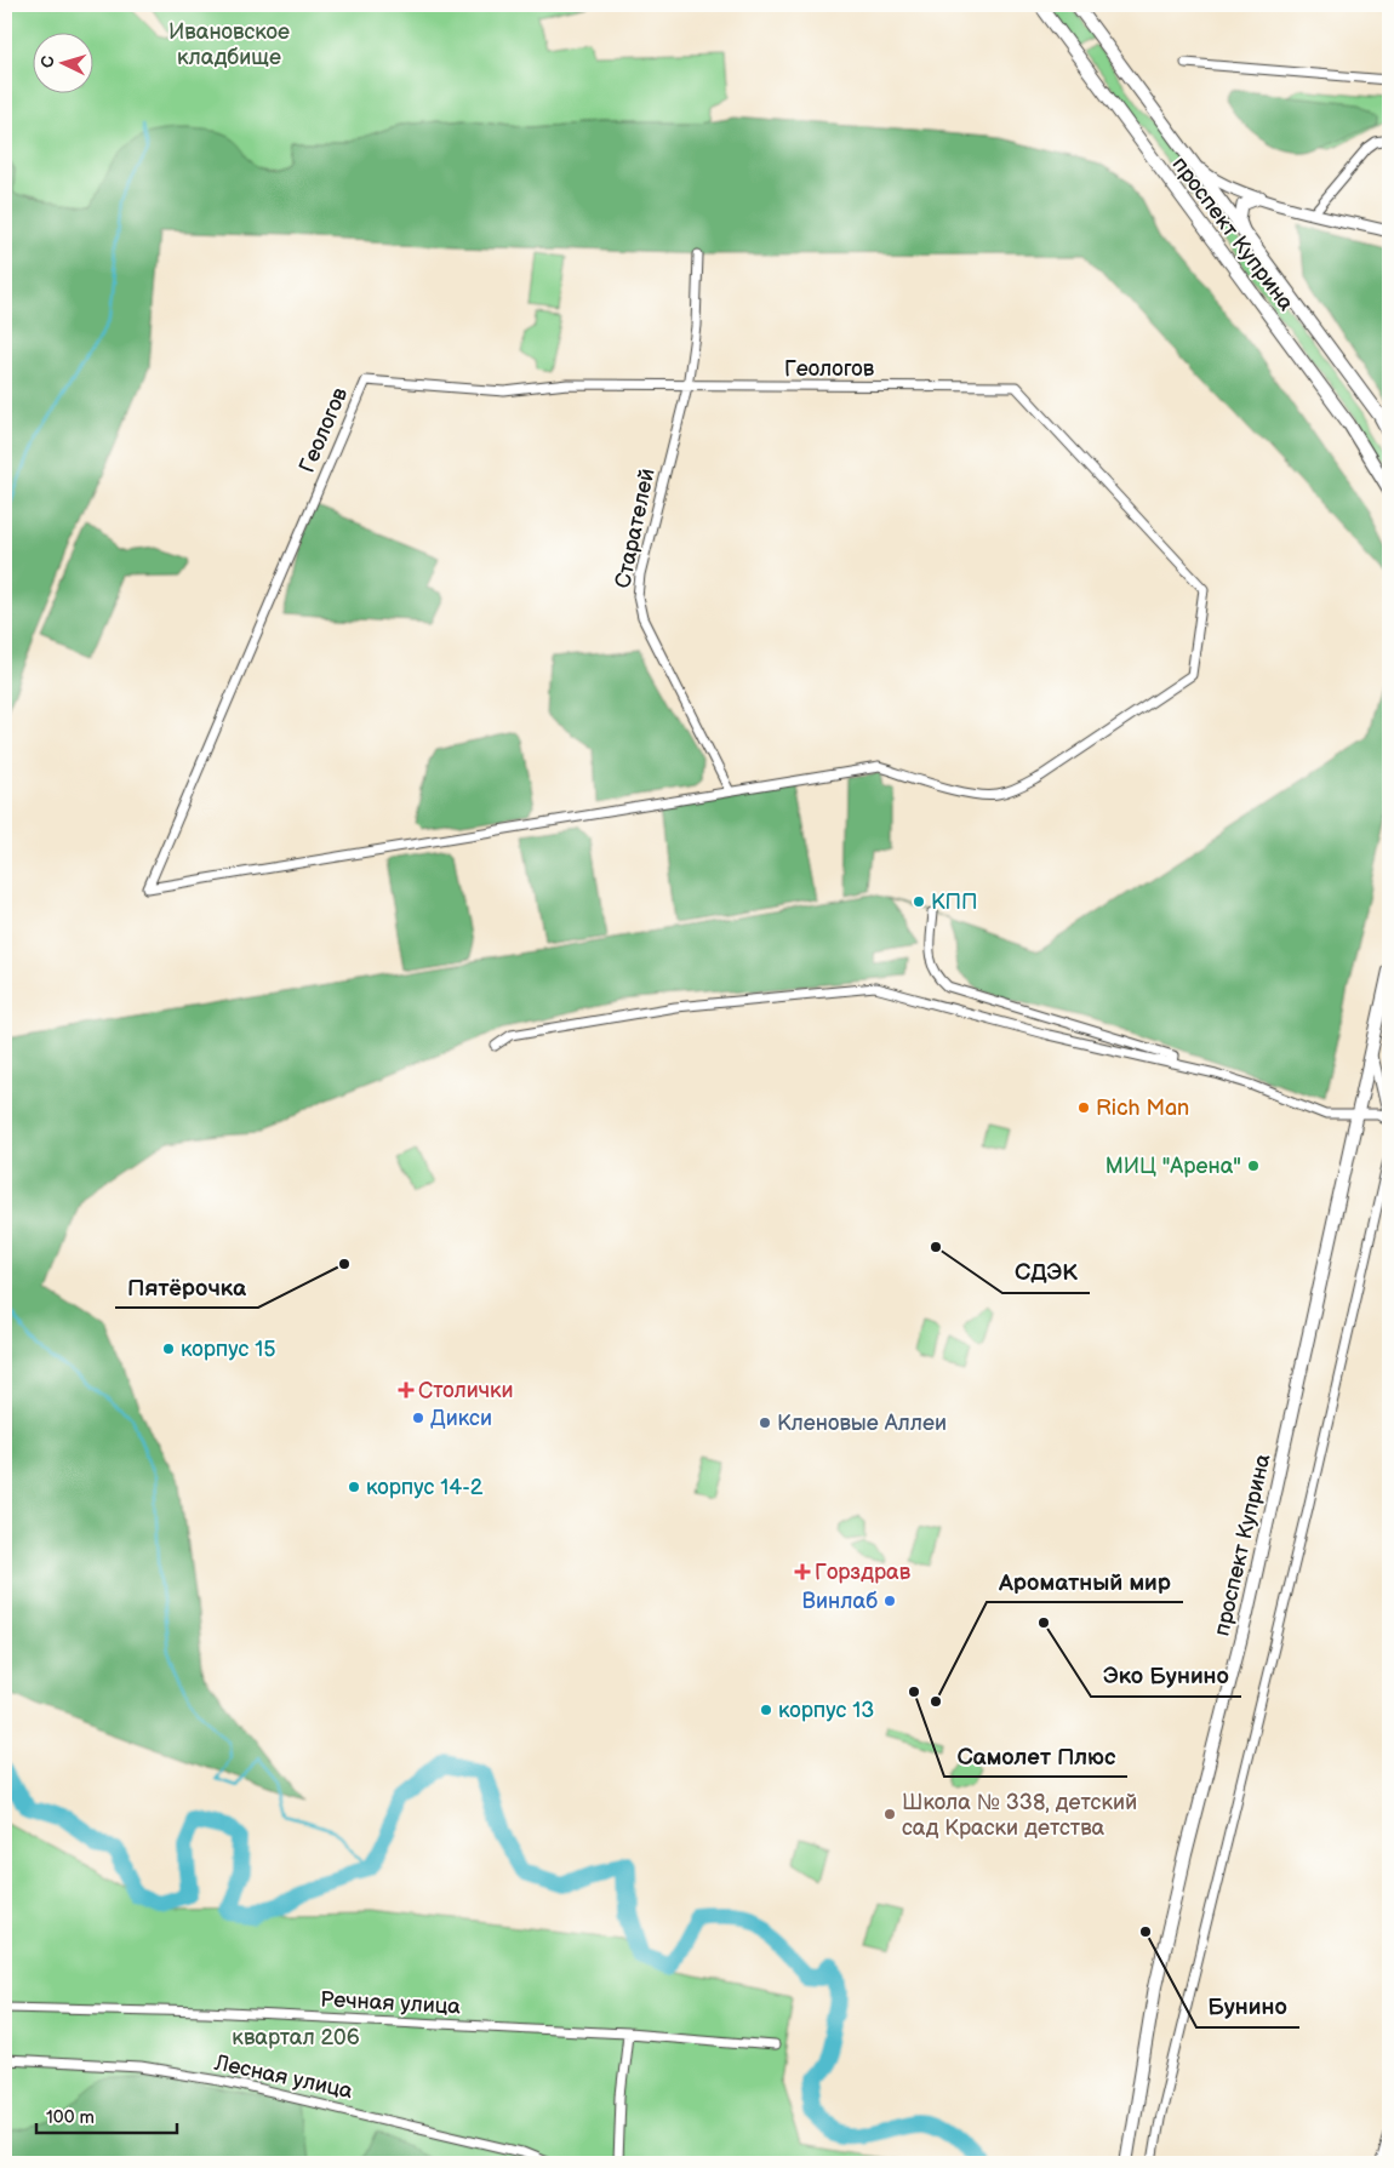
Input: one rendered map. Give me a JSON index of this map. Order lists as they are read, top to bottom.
{
  "streets": {
    "main road": ["проспект Куприна"],
    "street": [
      "Геологов",
      "Старателей",
      "Речная улица",
      "Лесная улица"
    ]
  },
  "crossings": [
    ["Геологов", "Старателей"]
  ],
  "parks": ["Ивановское кладбище", "квартал 206"],
  "places": {
    "other": [
      "КПП",
      "Rich Man",
      "МИЦ \"Арена\"",
      "СДЭК",
      "Пятёрочка",
      "корпус 15",
      "Дикси",
      "Кленовые Аллеи",
      "корпус 14-2",
      "Винлаб",
      "Эко Бунино",
      "Самолет Плюс",
      "Ароматный мир",
      "корпус 13",
      "Школа № 338, детский сад Краски детства",
      "Бунино"
    ],
    "health": ["Столички", "Горздрав"]
  },
  "scale_bar": "100 m",
  "north": "left"
}
